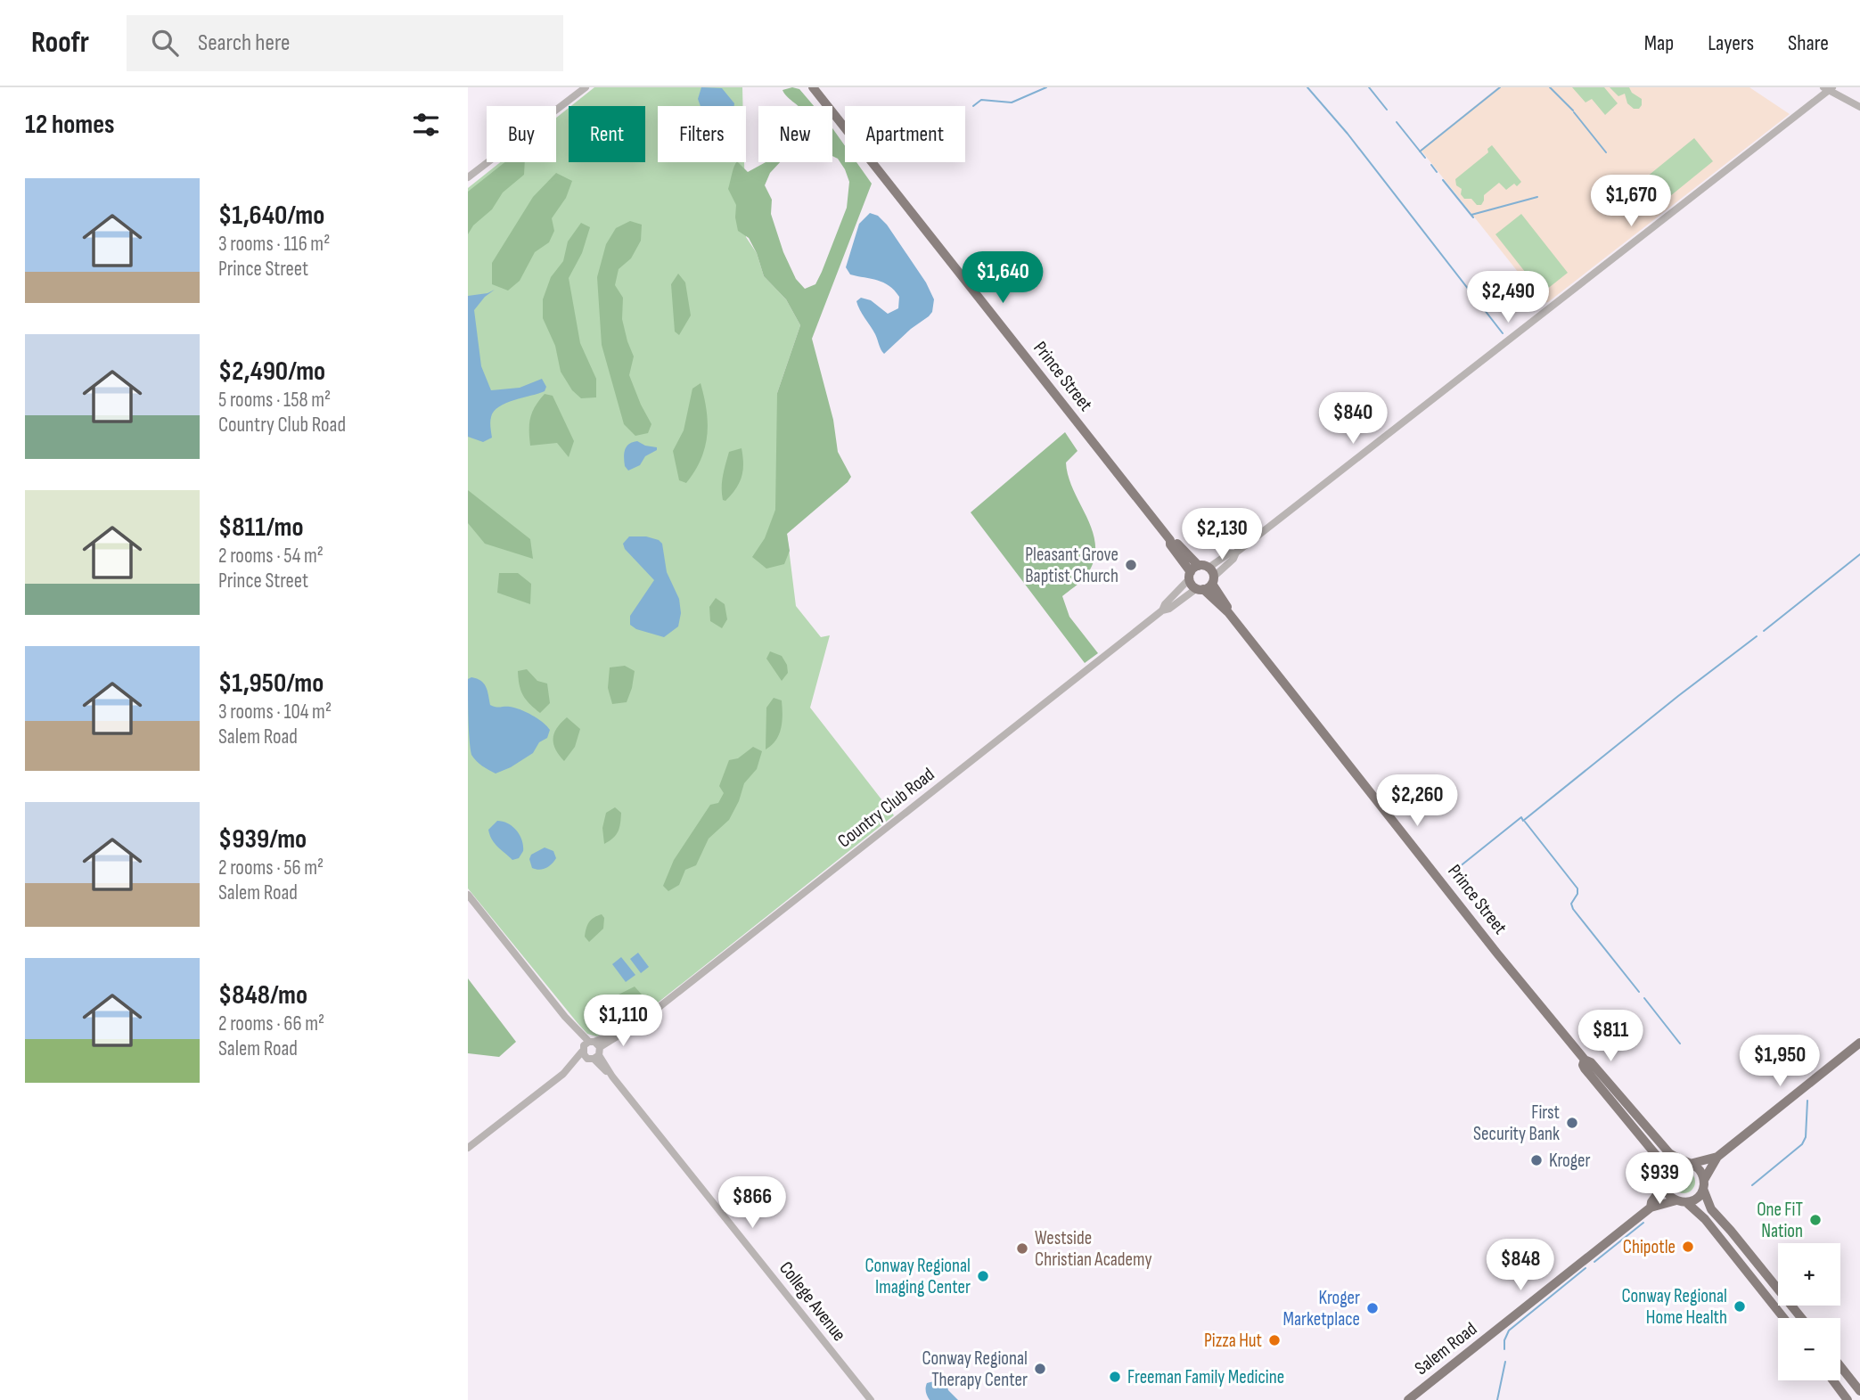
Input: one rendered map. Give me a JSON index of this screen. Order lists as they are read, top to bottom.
{
  "streets": {
    "main road": ["Prince Street", "Salem Road"],
    "street": ["Country Club Road", "College Avenue"]
  },
  "crossings": [
    ["Prince Street", "Country Club Road"],
    ["Prince Street", "Salem Road"],
    ["Country Club Road", "College Avenue"]
  ],
  "places": [
    "Pleasant Grove Baptist Church",
    "First Security Bank",
    "Kroger",
    "One FiT Nation",
    "Chipotle",
    "Westside Christian Academy",
    "Conway Regional Imaging Center",
    "Conway Regional Home Health",
    "Kroger Marketplace",
    "Pizza Hut",
    "Conway Regional Therapy Center",
    "Freeman Family Medicine"
  ],
  "page": {
    "header": "Roofr",
    "search": "Search here",
    "nav": ["Map", "Layers", "Share"],
    "heading": "12 homes",
    "chip": [
      "Buy",
      "Rent",
      "Filters",
      "New",
      "Apartment"
    ],
    "list": [
      {
        "name": "$1,640/mo",
        "note": "3 rooms · 116 m² · Prince Street"
      },
      {
        "name": "$2,490/mo",
        "note": "5 rooms · 158 m² · Country Club Road"
      },
      {
        "name": "$811/mo",
        "note": "2 rooms · 54 m² · Prince Street"
      },
      {
        "name": "$1,950/mo",
        "note": "3 rooms · 104 m² · Salem Road"
      },
      {
        "name": "$939/mo",
        "note": "2 rooms · 56 m² · Salem Road"
      },
      {
        "name": "$848/mo",
        "note": "2 rooms · 66 m² · Salem Road"
      }
    ],
    "price": [
      "$1,670",
      "$1,640",
      "$2,490",
      "$840",
      "$2,130",
      "$2,260",
      "$1,110",
      "$811",
      "$1,950",
      "$939",
      "$866",
      "$848"
    ],
    "map_buttons": ["+", "−"]
  }
}
